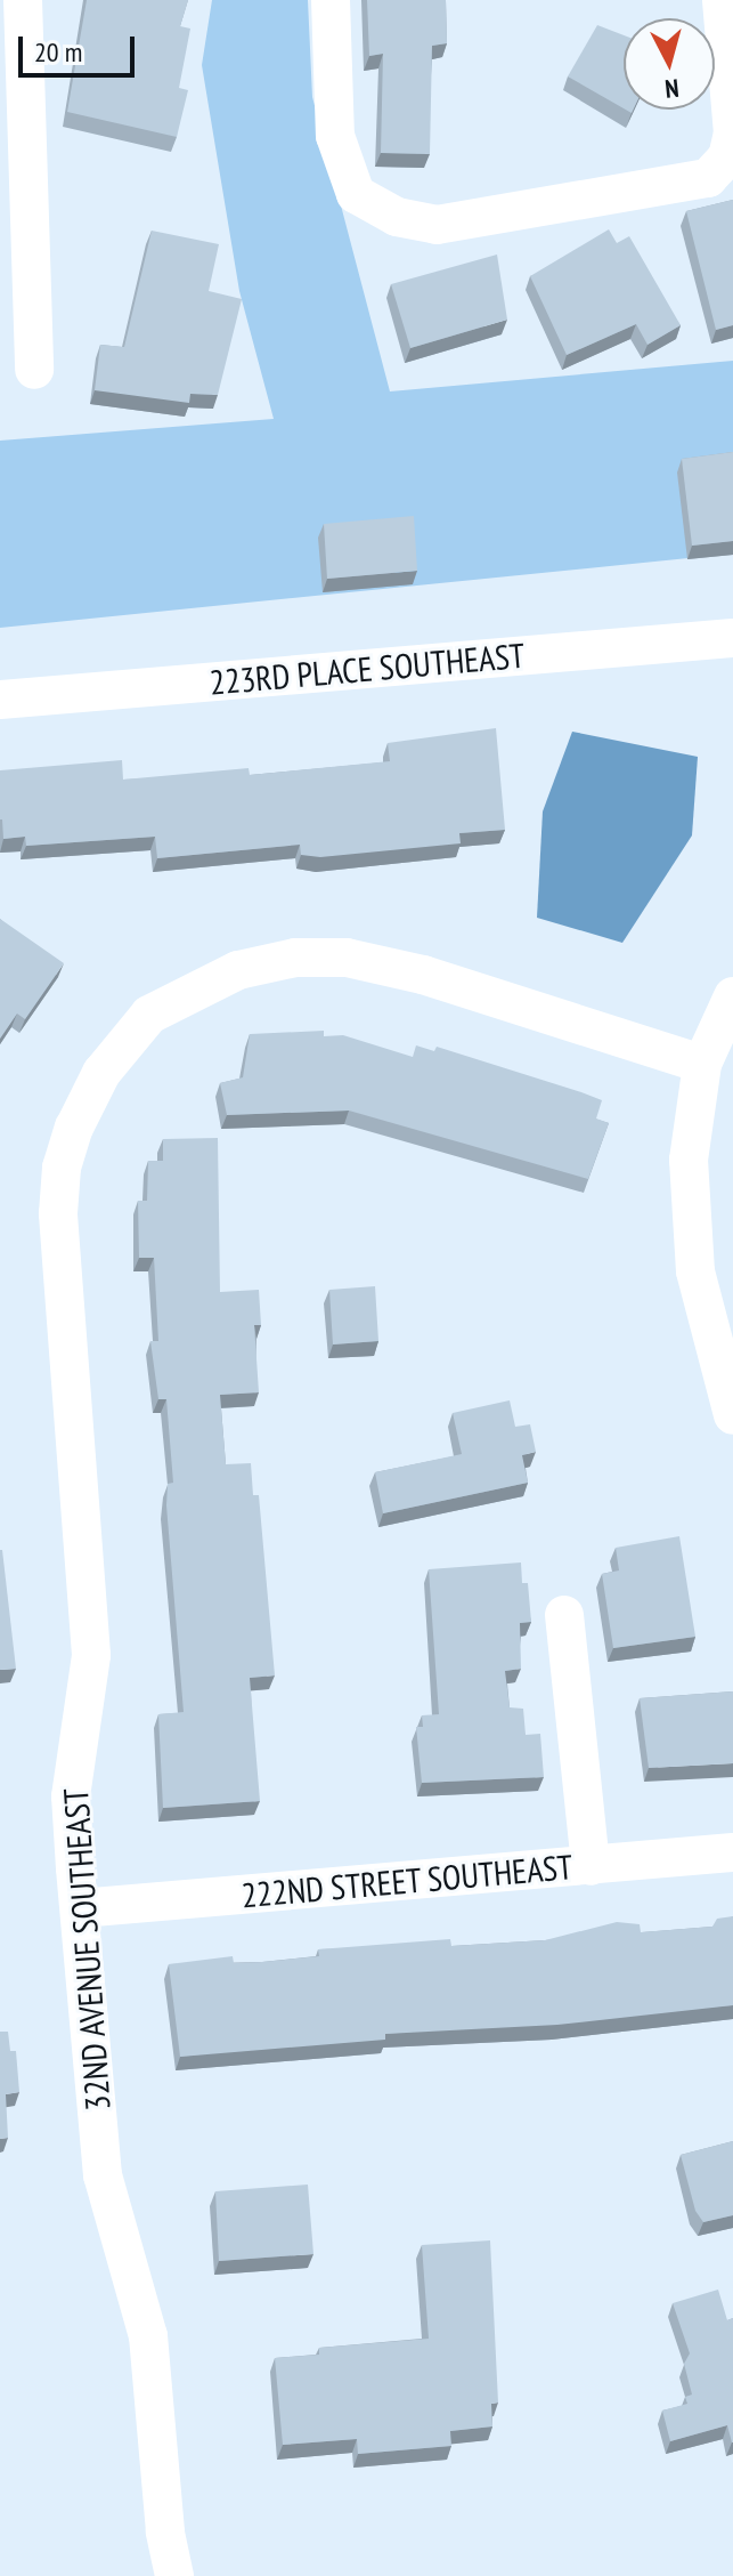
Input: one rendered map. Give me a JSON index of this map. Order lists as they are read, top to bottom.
{
  "streets": {
    "street": ["223RD PLACE SOUTHEAST", "222ND STREET SOUTHEAST", "32ND AVENUE SOUTHEAST"]
  },
  "crossings": [
    ["222ND STREET SOUTHEAST", "32ND AVENUE SOUTHEAST"]
  ],
  "scale_bar": "20 m",
  "north": "bottom"
}
